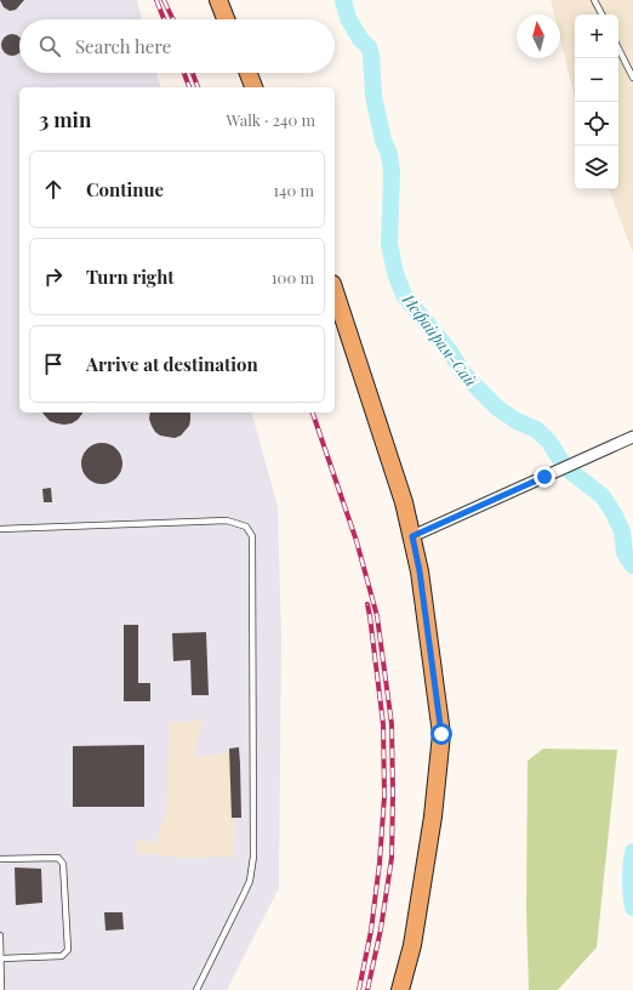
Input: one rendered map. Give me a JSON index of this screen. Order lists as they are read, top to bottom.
{
  "water": ["Исфайрам-Сай"],
  "north": "top",
  "page": {
    "map_buttons": ["+", "−"],
    "search": "Search here",
    "heading": ["3 min", "Walk · 240 m"],
    "list": [
      ["Continue", "140 m"],
      ["Turn right", "100 m"],
      "Arrive at destination"
    ]
  }
}
